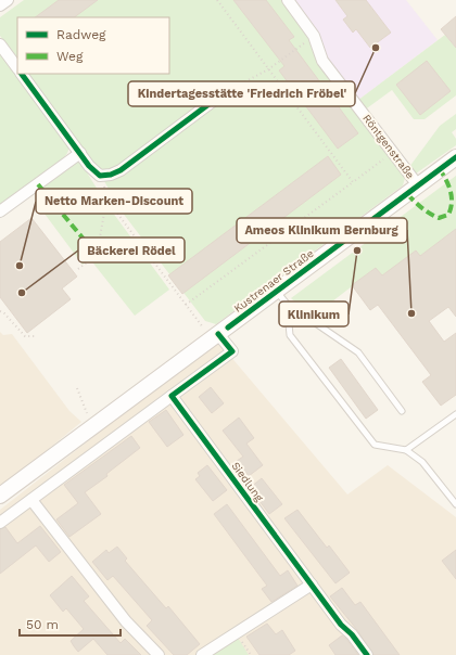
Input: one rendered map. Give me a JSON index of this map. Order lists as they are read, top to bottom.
{
  "streets": {
    "street": ["Röntgenstraße", "Kustrenaer Straße", "Siedlung"]
  },
  "crossings": [
    ["Röntgenstraße", "Kustrenaer Straße"]
  ],
  "places": [
    "Kindertagesstätte 'Friedrich Fröbel'",
    "Klinikum",
    "Netto Marken-Discount",
    "Bäckerei Rödel",
    "Ameos Klinikum Bernburg"
  ],
  "legend": ["Radweg", "Weg"],
  "scale_bar": "50 m"
}
